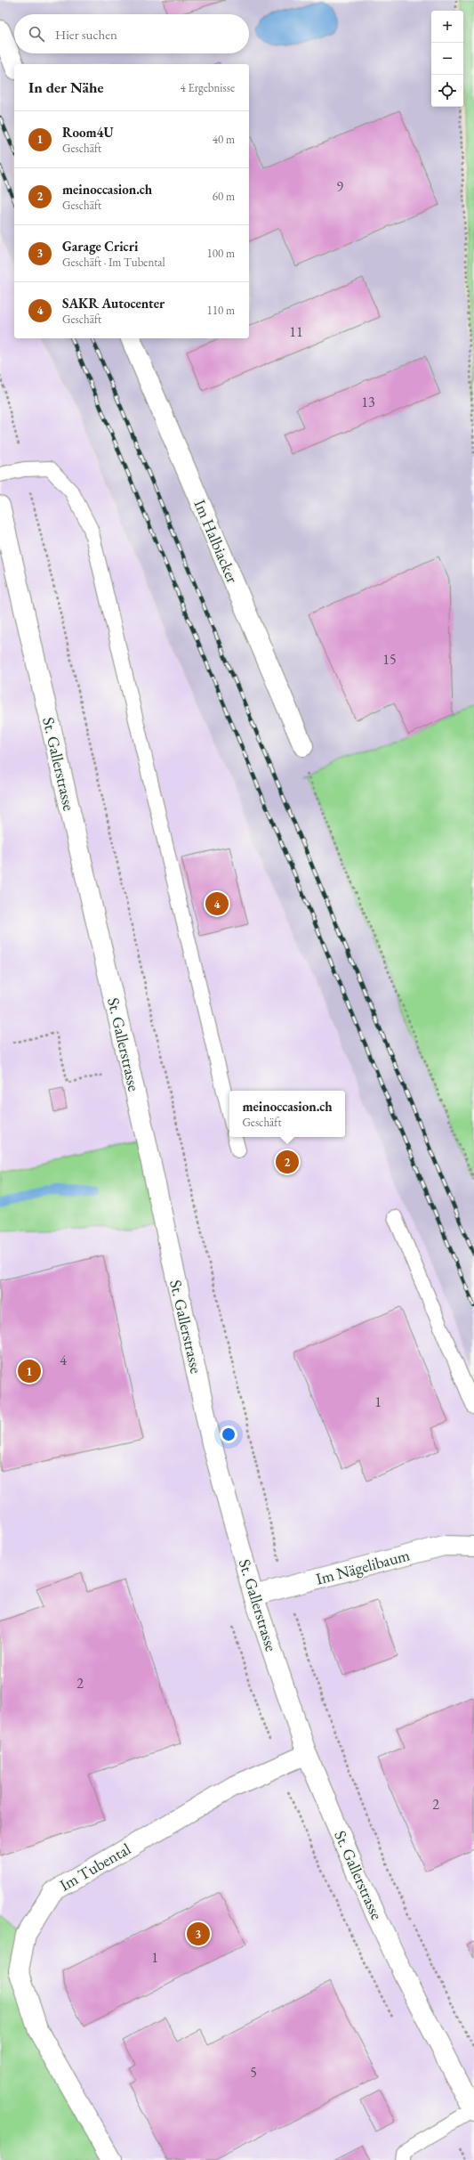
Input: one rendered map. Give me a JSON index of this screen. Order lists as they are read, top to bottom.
{
  "streets": {
    "main road": [
      "Im Halbiacker",
      "St. Gallerstrasse",
      "Im Nägelibaum",
      "Im Tubental"
    ]
  },
  "crossings": [
    ["St. Gallerstrasse", "Im Nägelibaum"],
    ["St. Gallerstrasse", "Im Tubental"]
  ],
  "house_numbers": [
    "9",
    "11",
    "13",
    "15",
    "4",
    "1",
    "2",
    "2",
    "1",
    "5"
  ],
  "page": {
    "map_buttons": ["+", "−"],
    "search": "Hier suchen",
    "heading": ["In der Nähe", "4 Ergebnisse"],
    "list": [
      {
        "mark": "1",
        "name": "Room4U",
        "note": "Geschäft",
        "value": "40 m"
      },
      {
        "mark": "2",
        "name": "meinoccasion.ch",
        "note": "Geschäft",
        "value": "60 m"
      },
      {
        "mark": "3",
        "name": "Garage Cricri",
        "note": "Geschäft · Im Tubental",
        "value": "100 m"
      },
      {
        "mark": "4",
        "name": "SAKR Autocenter",
        "note": "Geschäft",
        "value": "110 m"
      }
    ],
    "pins": [
      "4",
      "2",
      "1",
      "3"
    ],
    "popup": ["meinoccasion.ch", "Geschäft"]
  }
}
